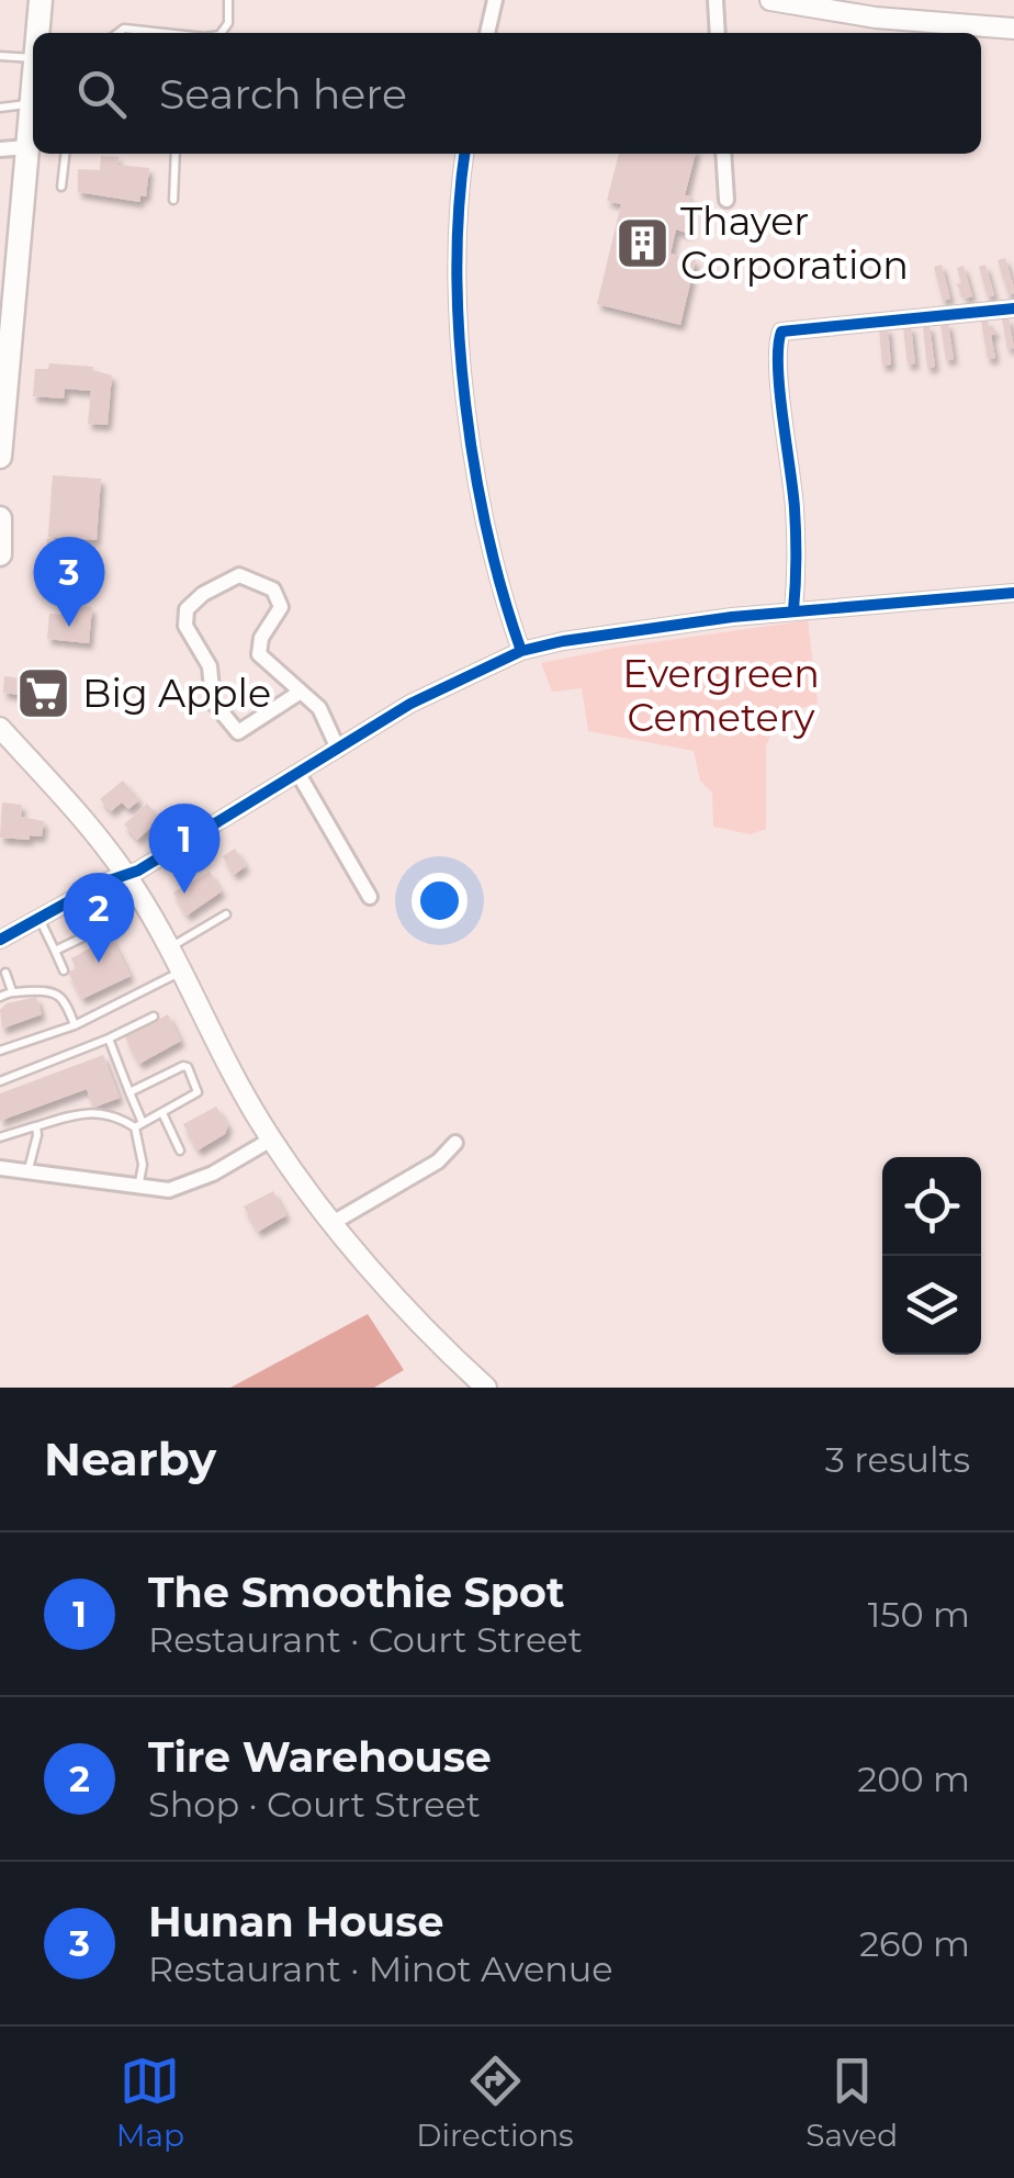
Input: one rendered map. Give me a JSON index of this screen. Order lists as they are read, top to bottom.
{
  "parks": ["Evergreen Cemetery"],
  "places": {
    "building": ["Thayer Corporation"],
    "supermarket": ["Big Apple"]
  },
  "page": {
    "search": "Search here",
    "pins": ["3", "1", "2"],
    "heading": ["Nearby", "3 results"],
    "list": [
      {
        "mark": "1",
        "name": "The Smoothie Spot",
        "note": "Restaurant · Court Street",
        "value": "150 m"
      },
      {
        "mark": "2",
        "name": "Tire Warehouse",
        "note": "Shop · Court Street",
        "value": "200 m"
      },
      {
        "mark": "3",
        "name": "Hunan House",
        "note": "Restaurant · Minot Avenue",
        "value": "260 m"
      }
    ],
    "nav": ["Map", "Directions", "Saved"]
  }
}
